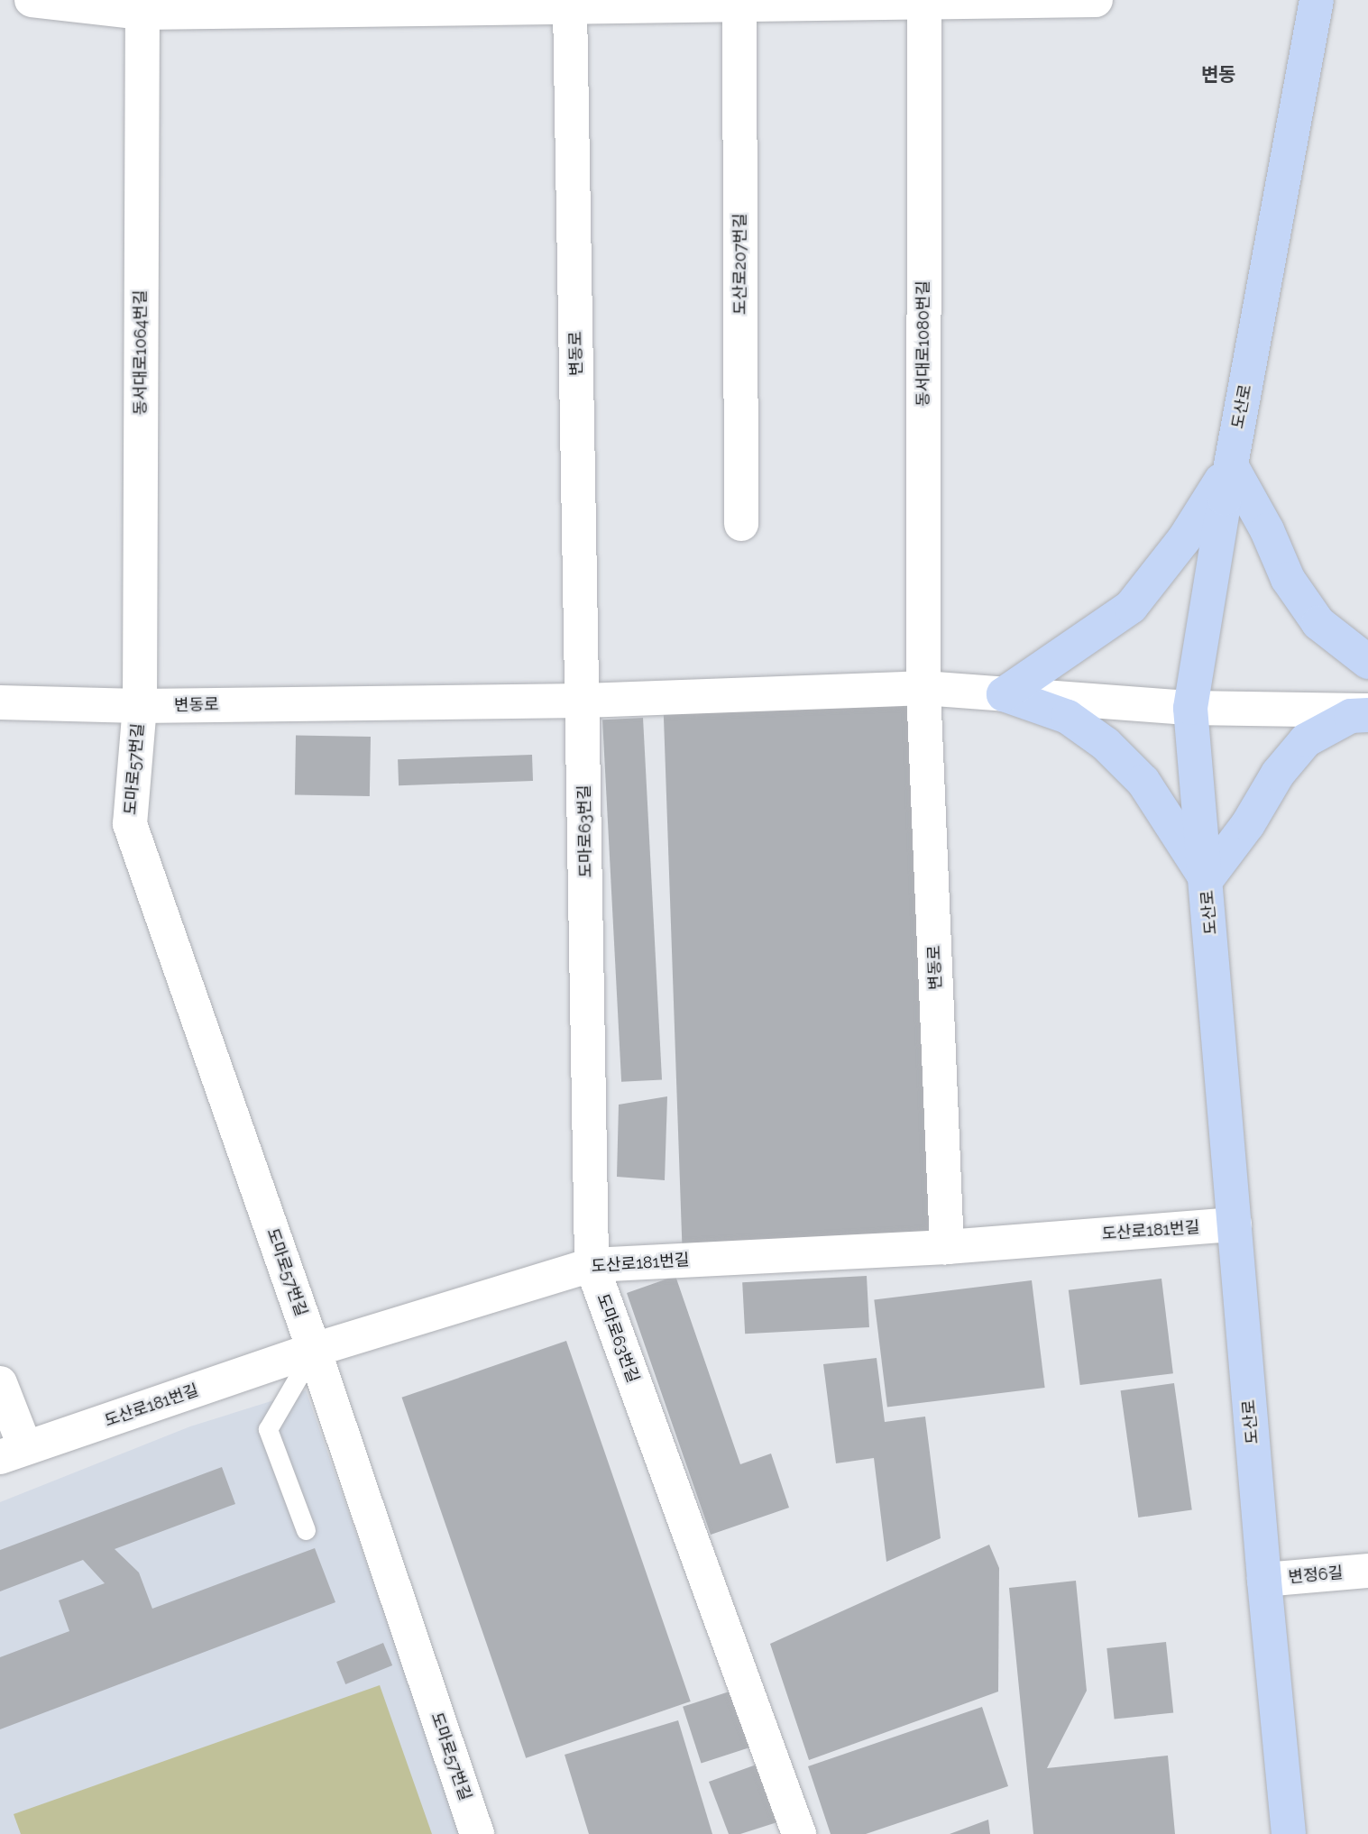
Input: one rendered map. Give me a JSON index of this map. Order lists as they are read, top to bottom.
{
  "streets": {
    "main road": ["도산로"],
    "street": [
      "도산로207번길",
      "동서대로1080번길",
      "동서대로1064번길",
      "변동로",
      "도마로57번길",
      "도마로63번길",
      "도산로181번길",
      "변정6길"
    ]
  },
  "crossings": [
    ["동서대로1080번길", "변동로"],
    ["동서대로1064번길", "변동로"],
    ["동서대로1064번길", "도마로57번길"],
    ["변동로", "도산로"],
    ["변동로", "도마로57번길"],
    ["변동로", "도마로63번길"],
    ["변동로", "도산로181번길"],
    ["도산로", "도산로181번길"],
    ["도산로", "변정6길"],
    ["도마로57번길", "도산로181번길"],
    ["도마로63번길", "도산로181번길"]
  ],
  "districts": ["변동"]
}
